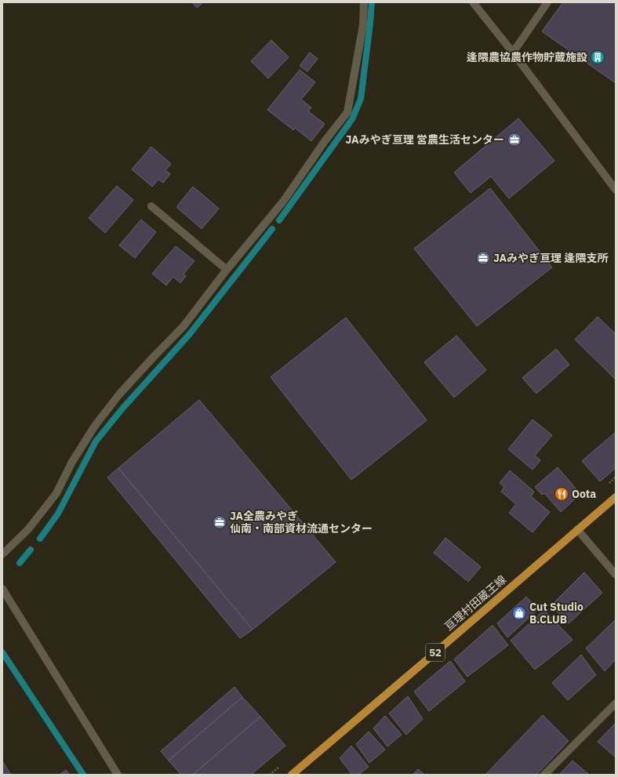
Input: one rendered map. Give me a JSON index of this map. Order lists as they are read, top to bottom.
{
  "streets": {
    "main road": ["亘理村田蔵王線", "52"]
  },
  "places": {
    "building": ["逢隈農協農作物貯蔵施設"],
    "office": ["JAみやぎ亘理 営農生活センター", "JAみやぎ亘理 逢隈支所", "JA全農みやぎ 仙南・南部資材流通センター"],
    "restaurant": ["Oota"],
    "shop": ["Cut Studio B.CLUB"]
  }
}
